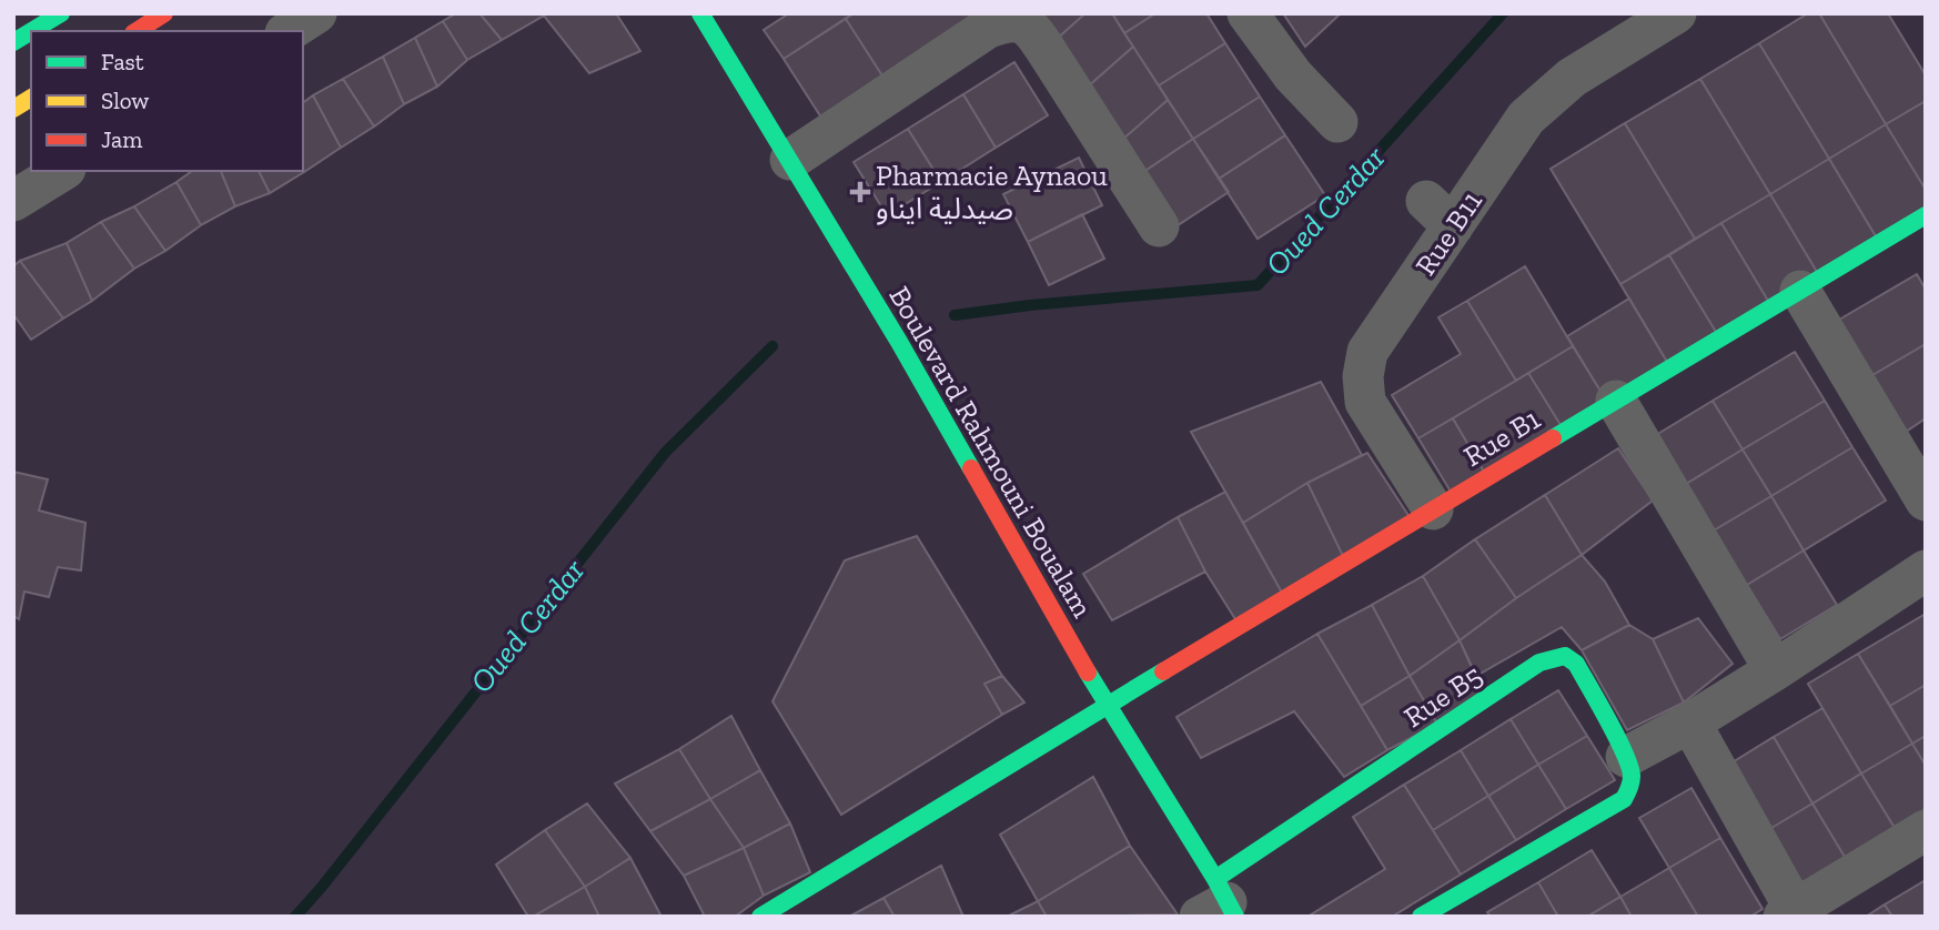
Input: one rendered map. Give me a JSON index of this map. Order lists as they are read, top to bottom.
{
  "streets": {
    "street": [
      "Rue B11",
      "Rue B1",
      "Boulevard Rahmouni Boualam",
      "Rue B5"
    ]
  },
  "crossings": [
    ["Rue B11", "Rue B1"],
    ["Rue B1", "Boulevard Rahmouni Boualam"],
    ["Boulevard Rahmouni Boualam", "Rue B5"]
  ],
  "water": ["Oued Cerdar"],
  "places": {
    "health": ["Pharmacie Aynaou صيدلية ايناو"]
  },
  "legend": ["Fast", "Slow", "Jam"]
}
